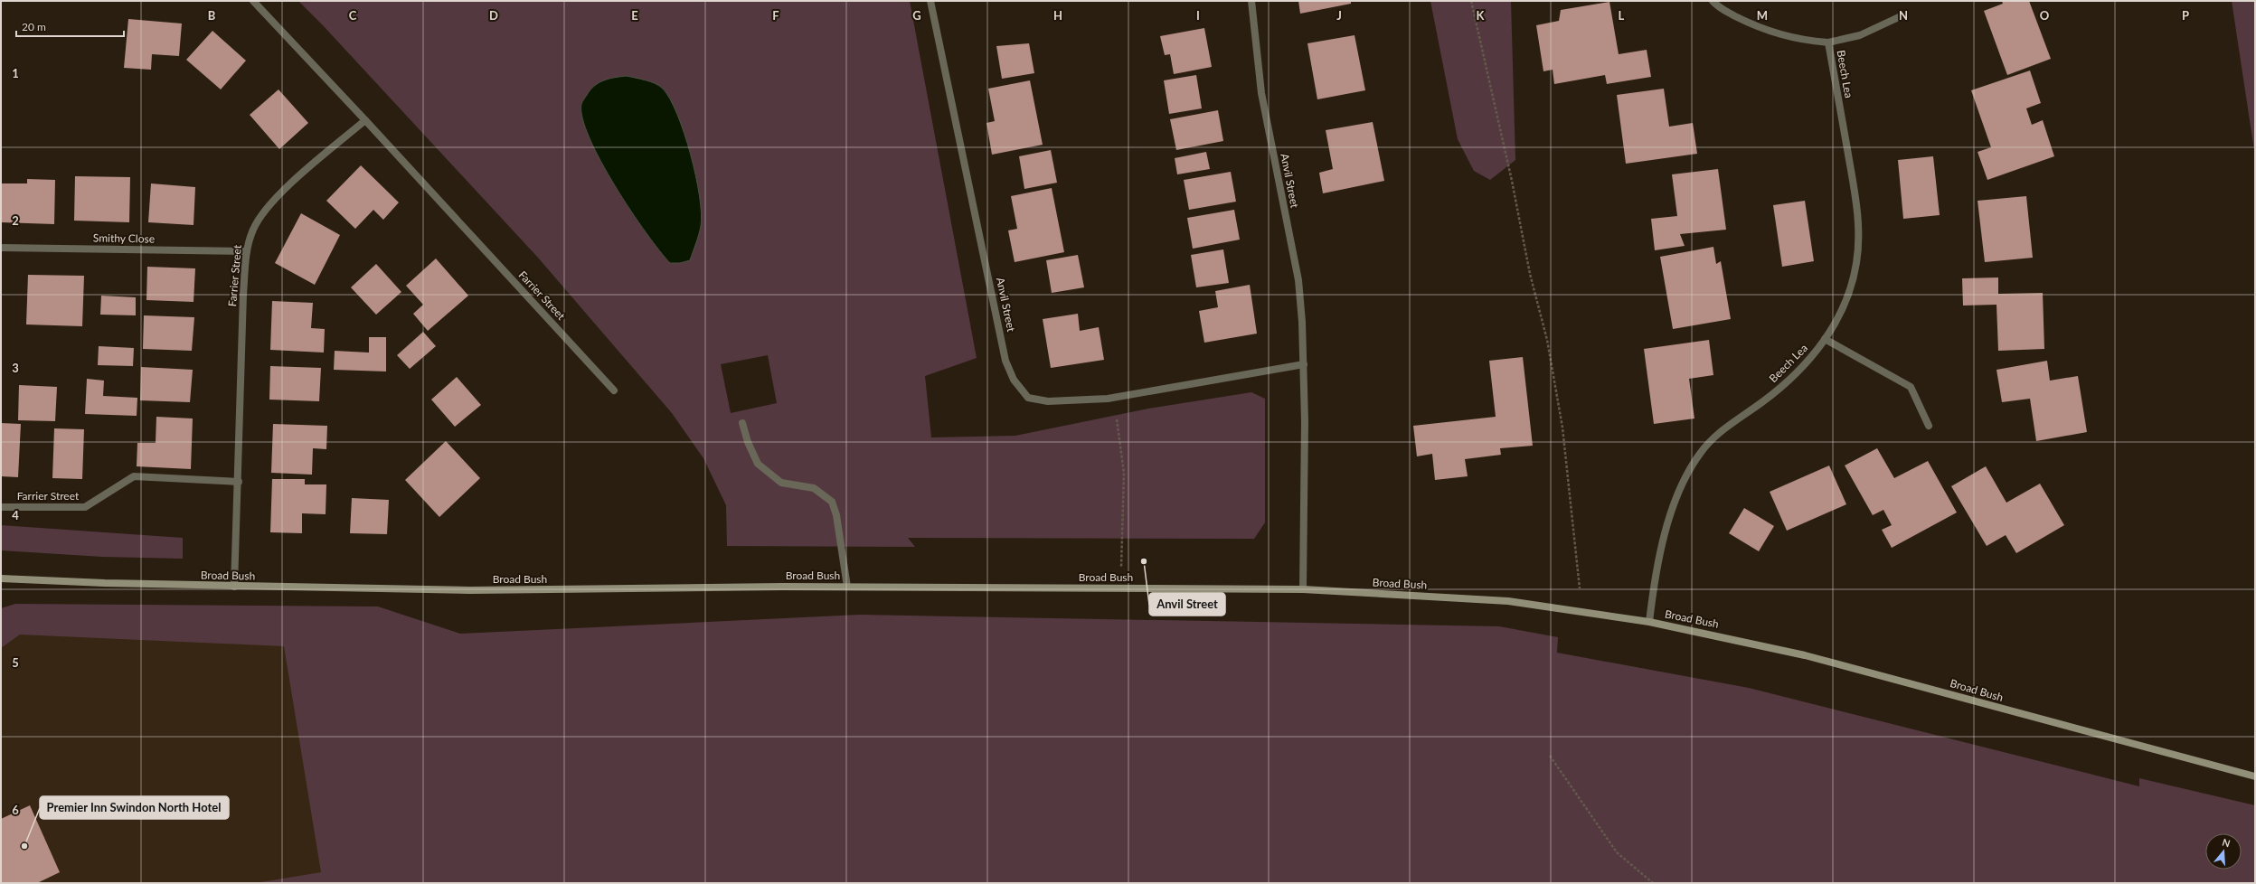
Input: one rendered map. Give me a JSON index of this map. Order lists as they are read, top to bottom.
{
  "streets": {
    "main road": ["Broad Bush"],
    "street": [
      "Beech Lea",
      "Anvil Street",
      "Smithy Close",
      "Farrier Street"
    ]
  },
  "crossings": [
    ["Beech Lea", "Broad Bush"],
    ["Anvil Street", "Broad Bush"],
    ["Smithy Close", "Farrier Street"],
    ["Farrier Street", "Broad Bush"]
  ],
  "places": ["Anvil Street", "Premier Inn Swindon North Hotel"],
  "scale_bar": "20 m",
  "north": "top",
  "grid": {
    "columns": [
      "B",
      "C",
      "D",
      "E",
      "F",
      "G",
      "H",
      "I",
      "J",
      "K",
      "L",
      "M",
      "N",
      "O",
      "P"
    ],
    "rows": [
      "1",
      "2",
      "3",
      "4",
      "5",
      "6"
    ]
  }
}
